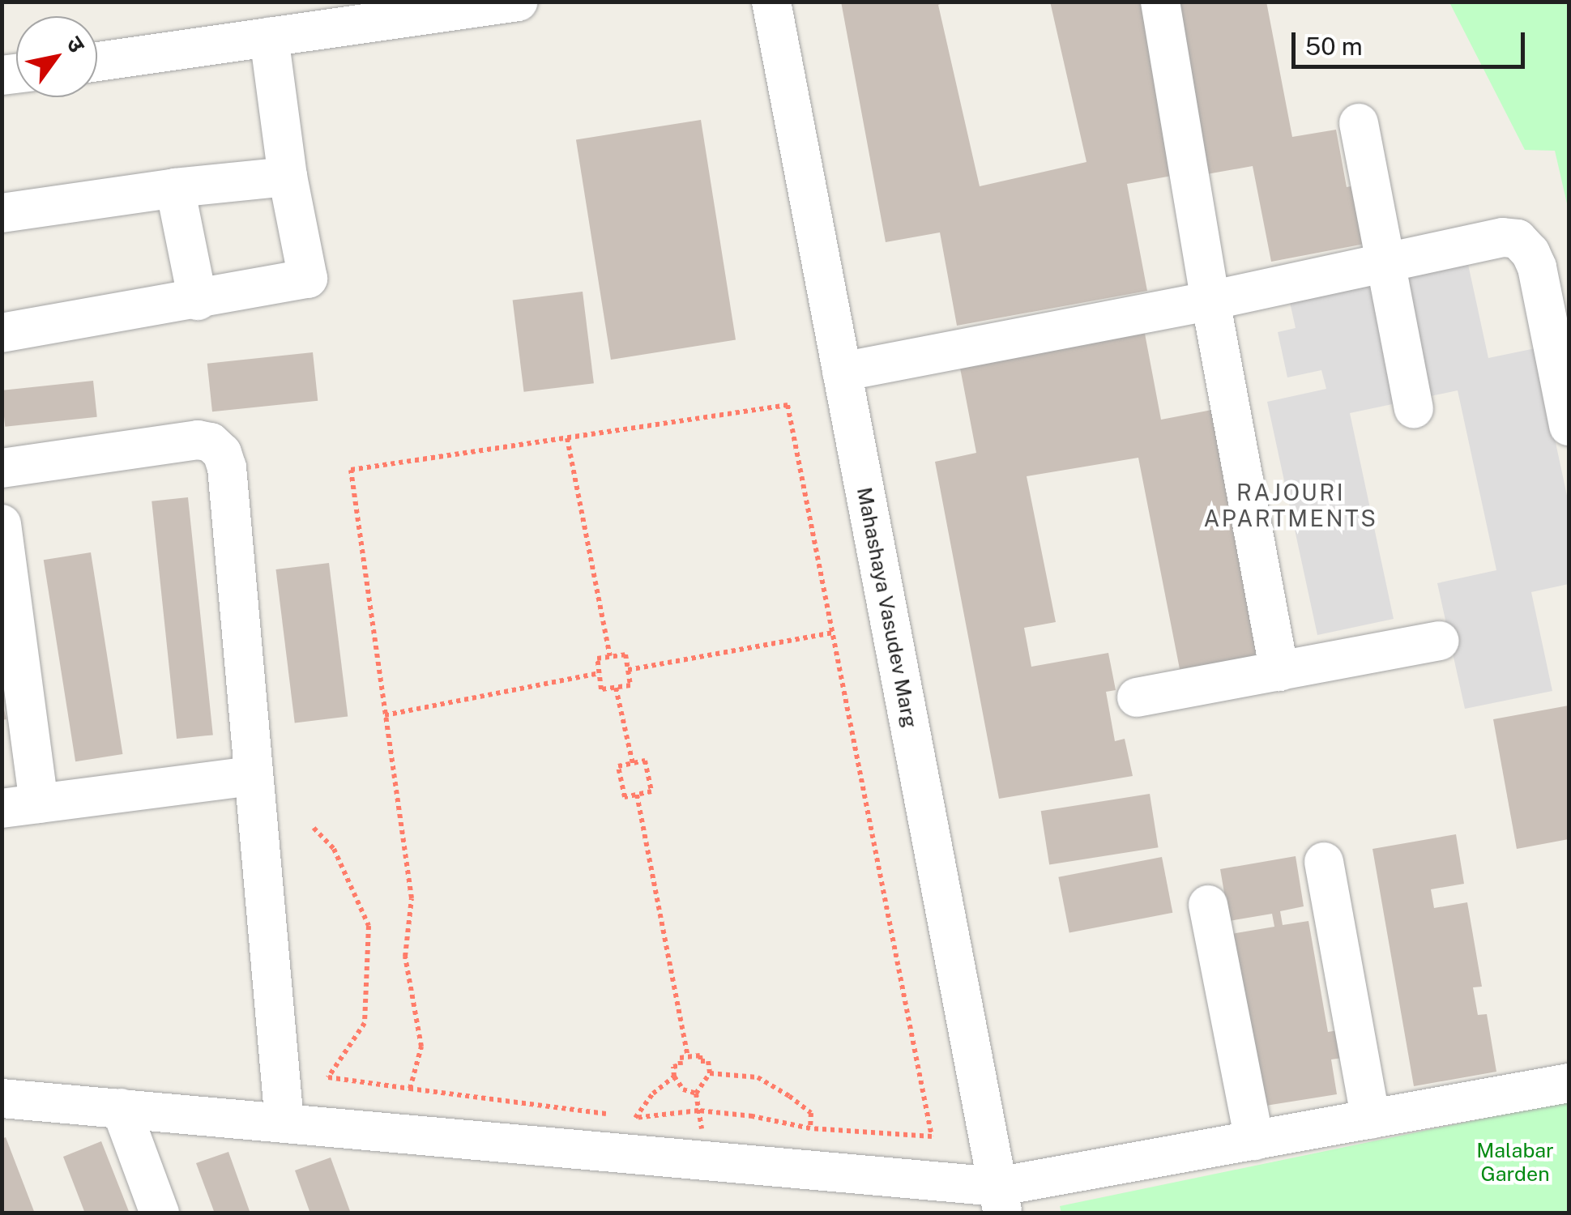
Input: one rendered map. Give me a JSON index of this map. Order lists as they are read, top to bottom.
{
  "streets": {
    "street": ["Mahashaya Vasudev Marg"]
  },
  "districts": ["RAJOURI APARTMENTS"],
  "parks": ["Malabar Garden"],
  "scale_bar": "50 m",
  "north": "top right"
}
